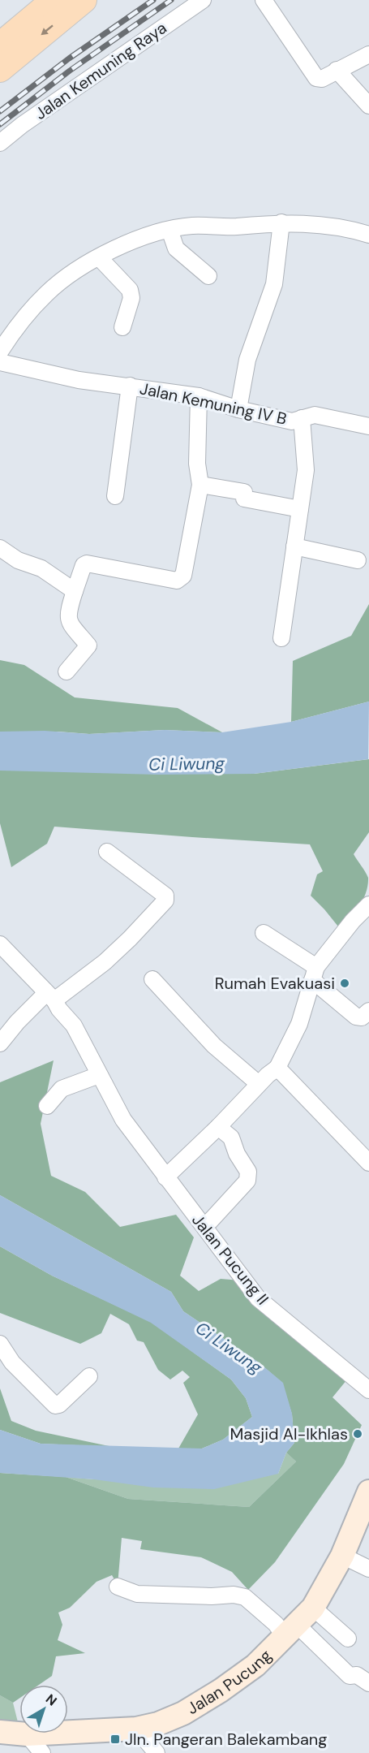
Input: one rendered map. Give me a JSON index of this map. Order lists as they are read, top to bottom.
{
  "streets": {
    "street": [
      "Jalan Kemuning Raya",
      "Jalan Kemuning IV B",
      "Jalan Pucung II",
      "Jalan Pucung"
    ]
  },
  "water": ["Ci Liwung"],
  "places": {
    "other": ["Rumah Evakuasi", "Masjid Al-Ikhlas"],
    "transit": ["Jln. Pangeran Balekambang"]
  },
  "north": "top right"
}
